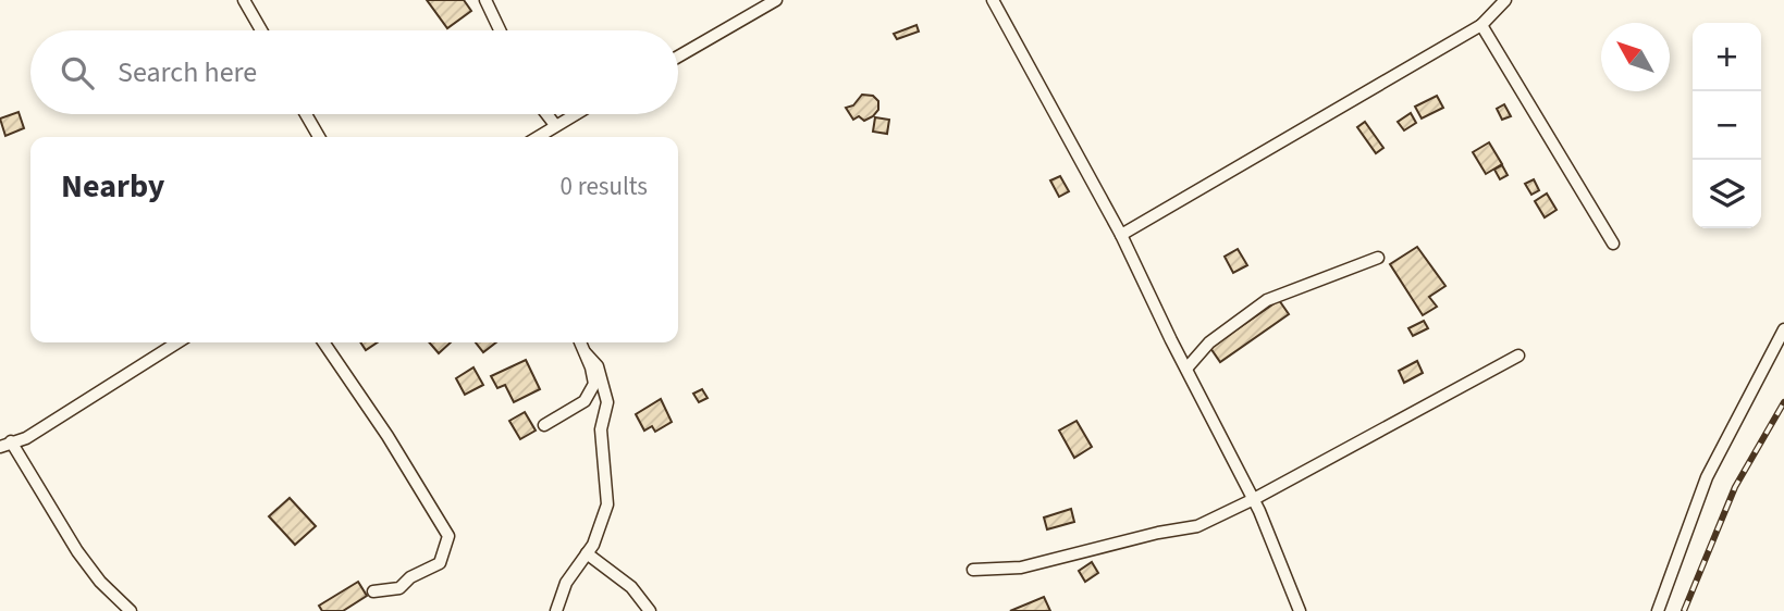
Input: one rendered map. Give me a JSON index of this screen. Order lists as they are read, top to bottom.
{
  "north": "top left",
  "page": {
    "map_buttons": ["+", "−"],
    "search": "Search here",
    "heading": ["Nearby", "0 results"]
  }
}
